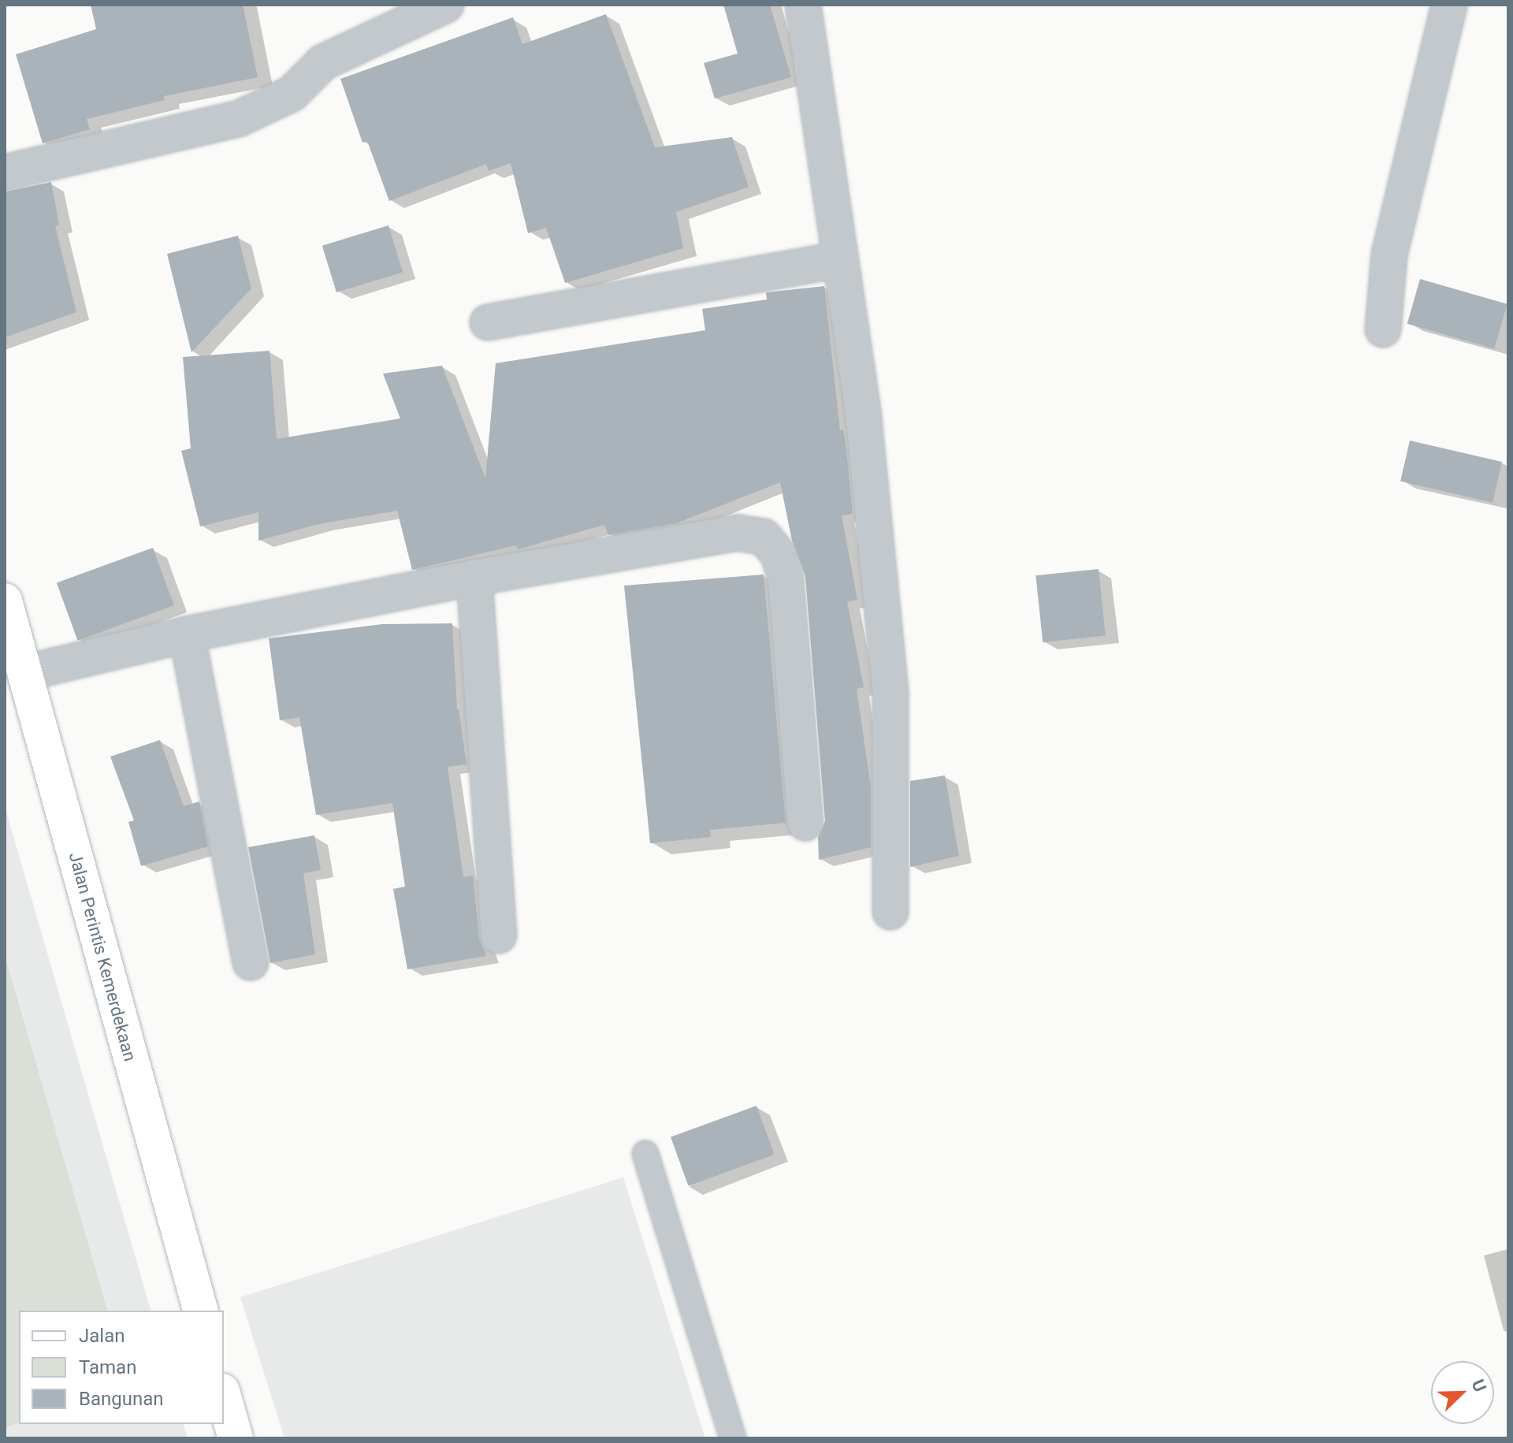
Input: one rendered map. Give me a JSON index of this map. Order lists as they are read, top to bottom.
{
  "streets": {
    "street": ["Jalan Perintis Kemerdekaan"]
  },
  "legend": ["Jalan", "Taman", "Bangunan"],
  "north": "top right"
}
